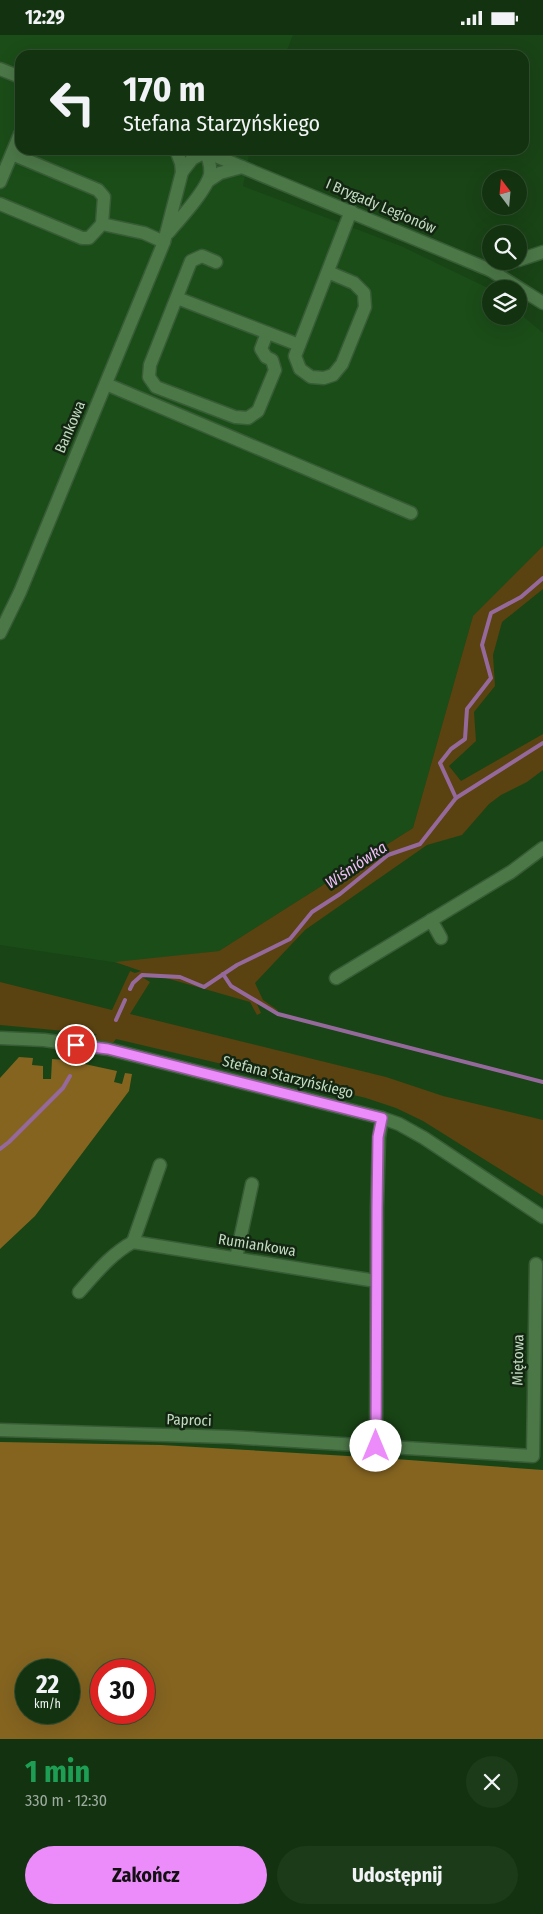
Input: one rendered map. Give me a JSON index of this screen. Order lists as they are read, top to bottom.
{
  "streets": {
    "street": [
      "I Brygady Legionów",
      "Bankowa",
      "Stefana Starzyńskiego",
      "Rumiankowa",
      "Miętowa",
      "Paproci"
    ]
  },
  "crossings": [
    ["I Brygady Legionów", "Bankowa"],
    ["Miętowa", "Paproci"]
  ],
  "water": ["Wiśniówka"],
  "north": "top",
  "page": {
    "status": "12:29",
    "turn": ["170 m", "Stefana Starzyńskiego"],
    "speed": "22 km/h",
    "limit": "30",
    "heading": ["1 min", "330 m · 12:30"],
    "buttons": ["Zakończ", "Udostępnij"]
  }
}
